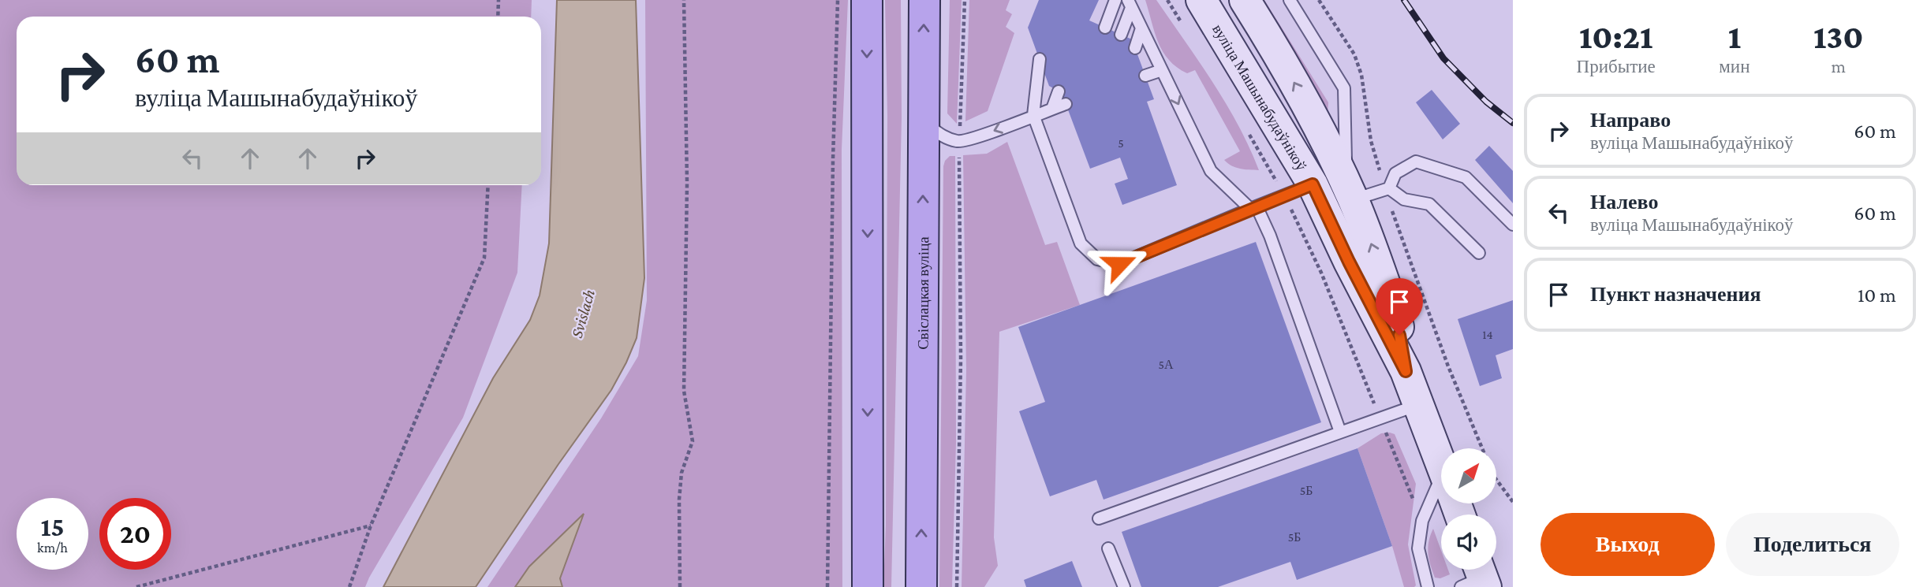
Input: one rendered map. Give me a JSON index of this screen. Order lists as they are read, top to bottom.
{
  "streets": {
    "main road": ["вуліца Машынабудаўнікоў", "Свіслацкая вуліца"]
  },
  "water": ["Svislach"],
  "house_numbers": [
    "5",
    "14",
    "5А",
    "5Б",
    "5Б"
  ],
  "north": "top right",
  "page": {
    "eta": [
      "10:21",
      "Прибытие",
      "1",
      "мин",
      "130",
      "m"
    ],
    "turn": ["60 m", "вуліца Машынабудаўнікоў"],
    "list": [
      {
        "name": "Направо",
        "note": "вуліца Машынабудаўнікоў",
        "value": "60 m"
      },
      {
        "name": "Налево",
        "note": "вуліца Машынабудаўнікоў",
        "value": "60 m"
      },
      {
        "name": "Пункт назначения",
        "value": "10 m"
      }
    ],
    "speed": "15 km/h",
    "limit": "20",
    "buttons": ["Выход", "Поделиться"]
  }
}
